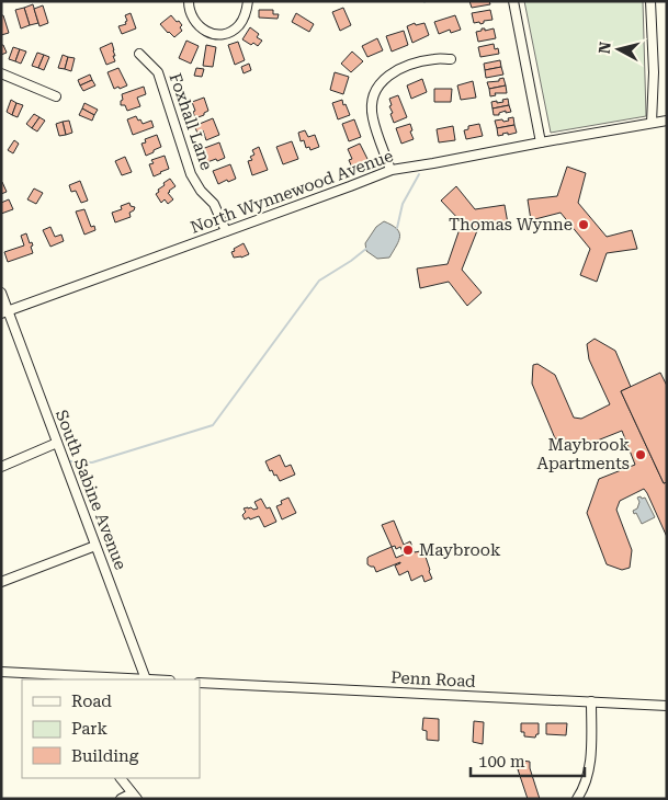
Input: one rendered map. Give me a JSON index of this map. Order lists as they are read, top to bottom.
{
  "streets": {
    "street": [
      "Foxhall Lane",
      "North Wynnewood Avenue",
      "South Sabine Avenue",
      "Penn Road"
    ]
  },
  "crossings": [
    ["Foxhall Lane", "North Wynnewood Avenue"],
    ["North Wynnewood Avenue", "South Sabine Avenue"]
  ],
  "places": ["Thomas Wynne", "Maybrook Apartments", "Maybrook"],
  "legend": ["Road", "Park", "Building"],
  "scale_bar": "100 m",
  "north": "left"
}
